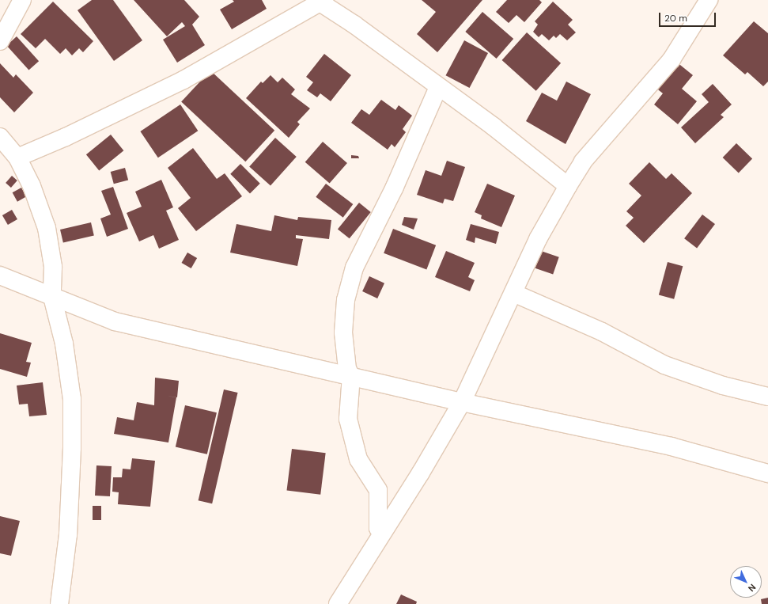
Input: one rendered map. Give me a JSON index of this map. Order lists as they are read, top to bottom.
{
  "scale_bar": "20 m",
  "north": "bottom right"
}
